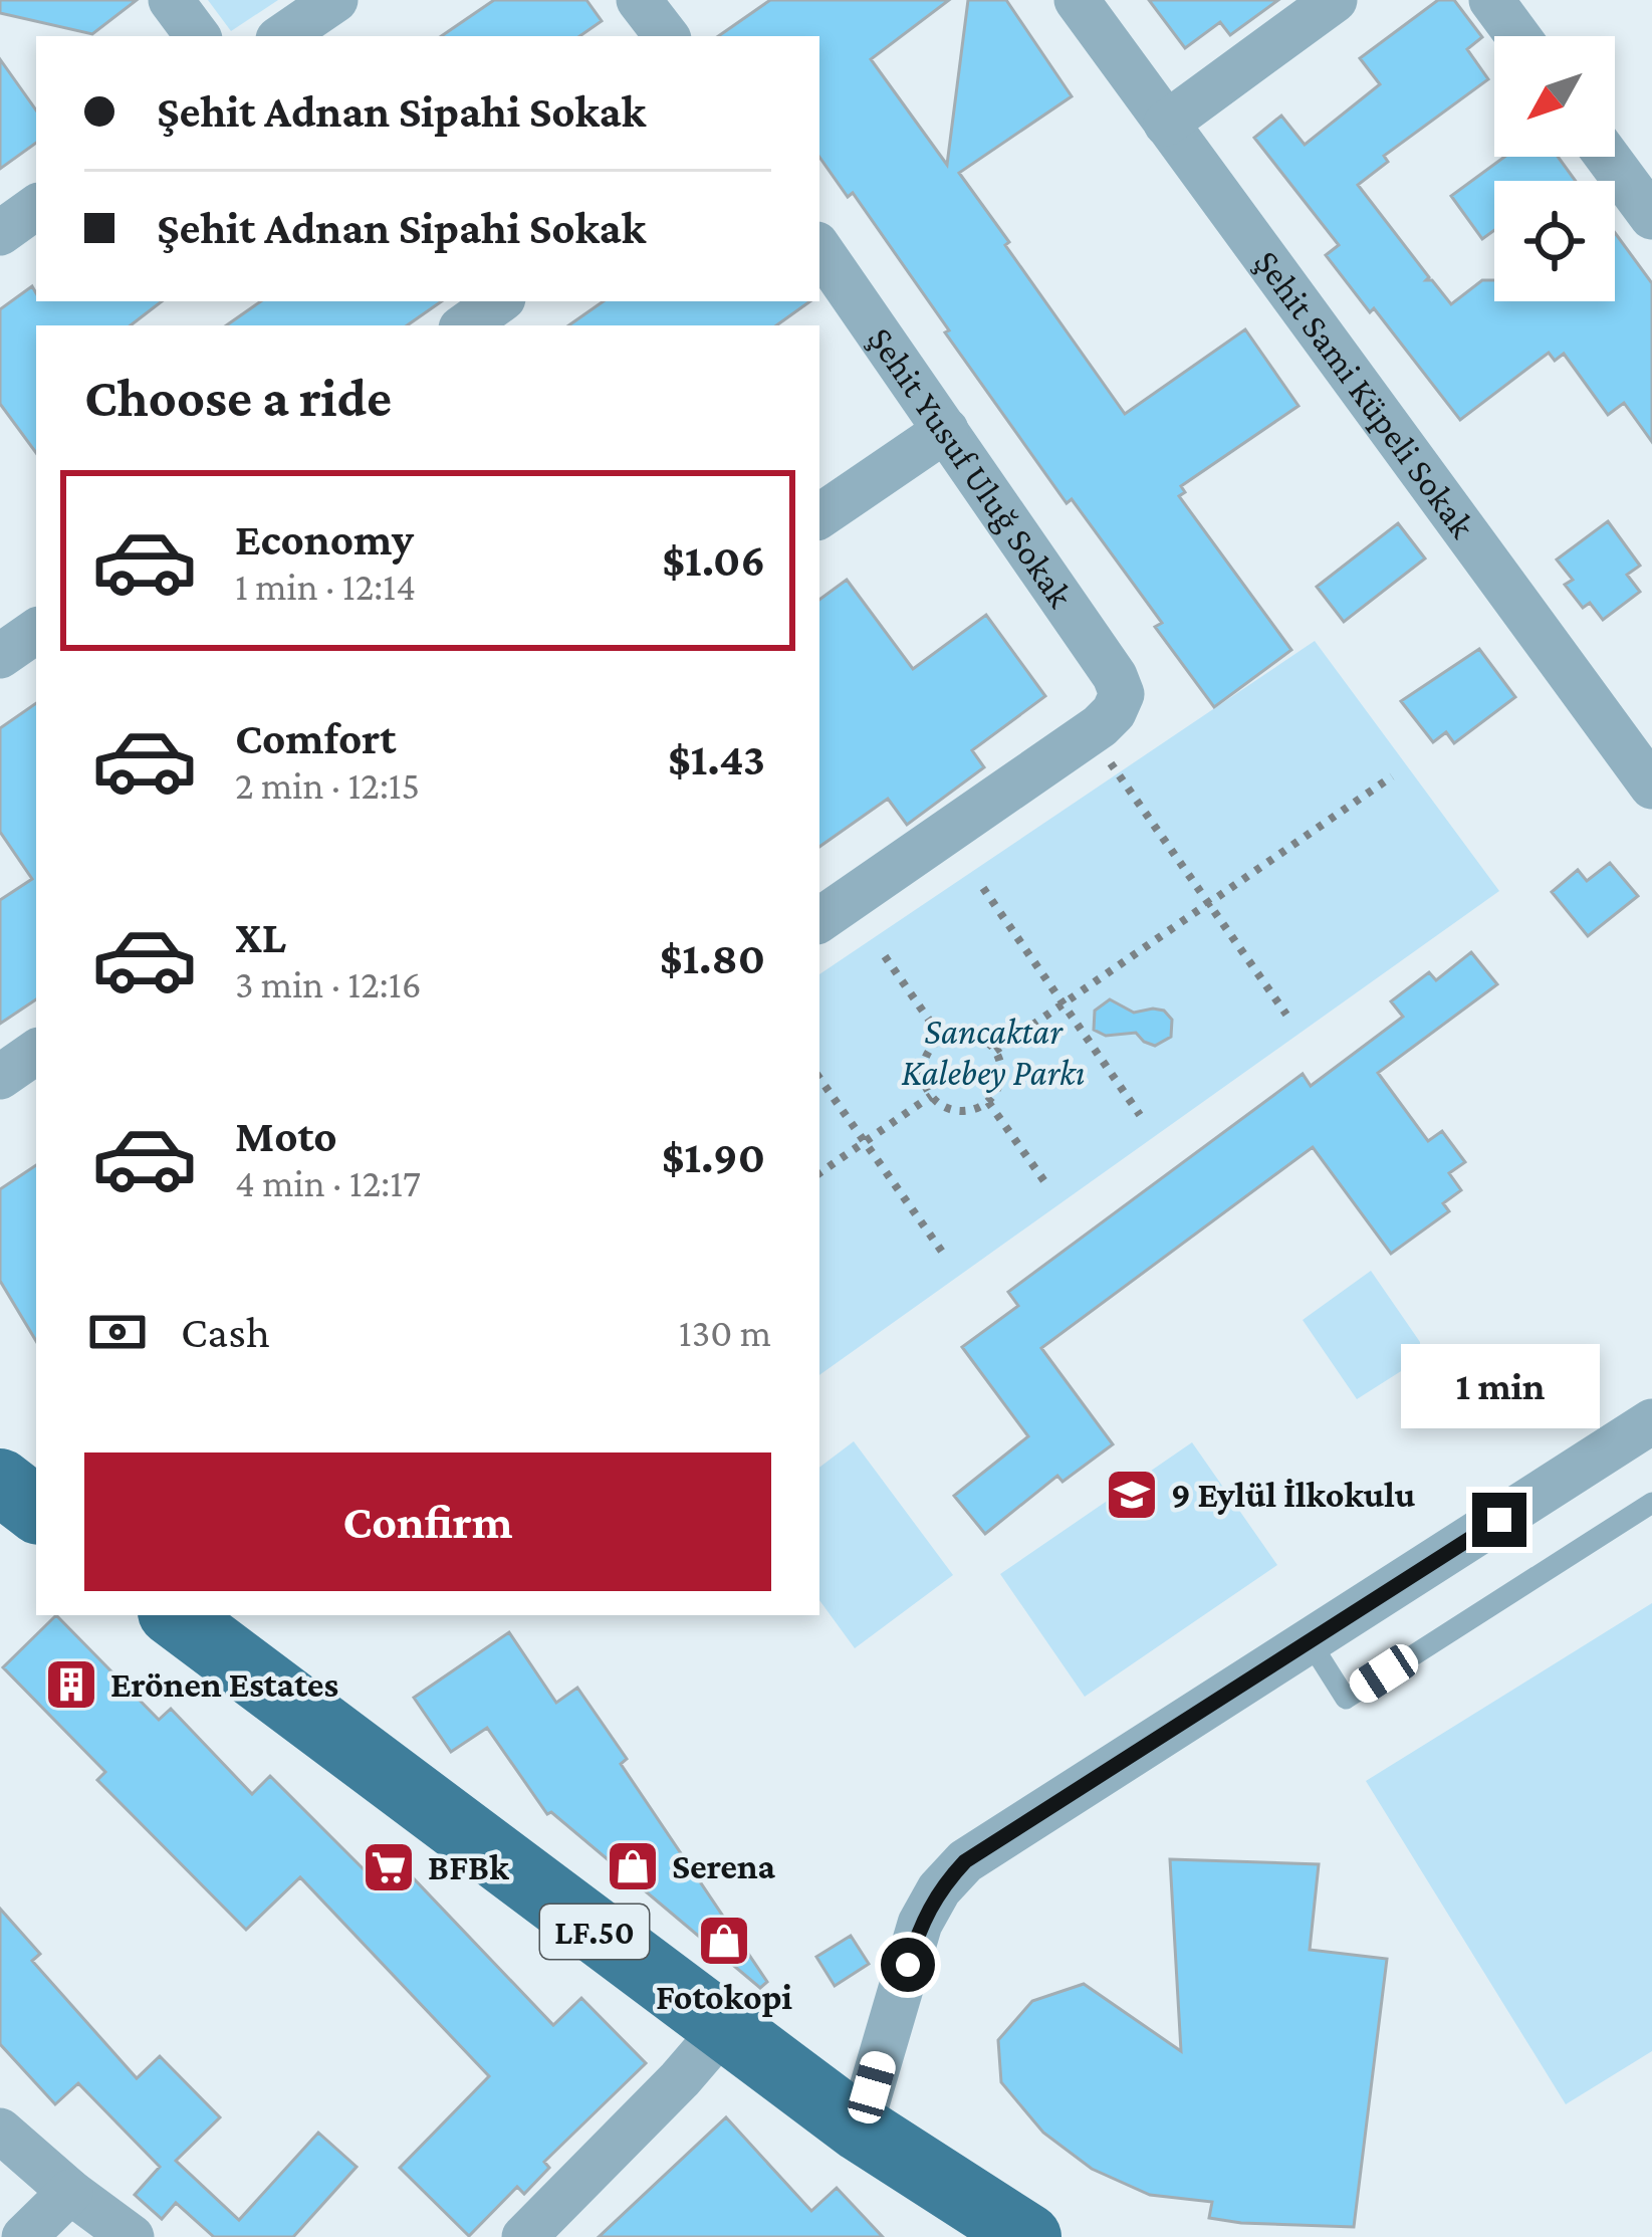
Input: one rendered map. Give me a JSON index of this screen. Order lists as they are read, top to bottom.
{
  "streets": {
    "main road": ["LF.50"],
    "street": ["Şehit Sami Küpeli Sokak", "Şehit Yusuf Uluğ Sokak"]
  },
  "parks": ["Sancaktar Kalebey Parkı"],
  "places": {
    "school or university": ["9 Eylül İlkokulu"],
    "building": ["Erönen Estates"],
    "shop": ["Serena", "Fotokopi"],
    "supermarket": ["BFBk"]
  },
  "north": "bottom left",
  "page": {
    "banner": ["Şehit Adnan Sipahi Sokak", "Şehit Adnan Sipahi Sokak"],
    "heading": "Choose a ride",
    "list": [
      {
        "name": "Economy",
        "note": "1 min · 12:14",
        "value": "$1.06"
      },
      {
        "name": "Comfort",
        "note": "2 min · 12:15",
        "value": "$1.43"
      },
      {
        "name": "XL",
        "note": "3 min · 12:16",
        "value": "$1.80"
      },
      {
        "name": "Moto",
        "note": "4 min · 12:17",
        "value": "$1.90"
      }
    ],
    "pay": ["Cash", "130 m"],
    "bubble": "1 min",
    "buttons": "Confirm"
  }
}
